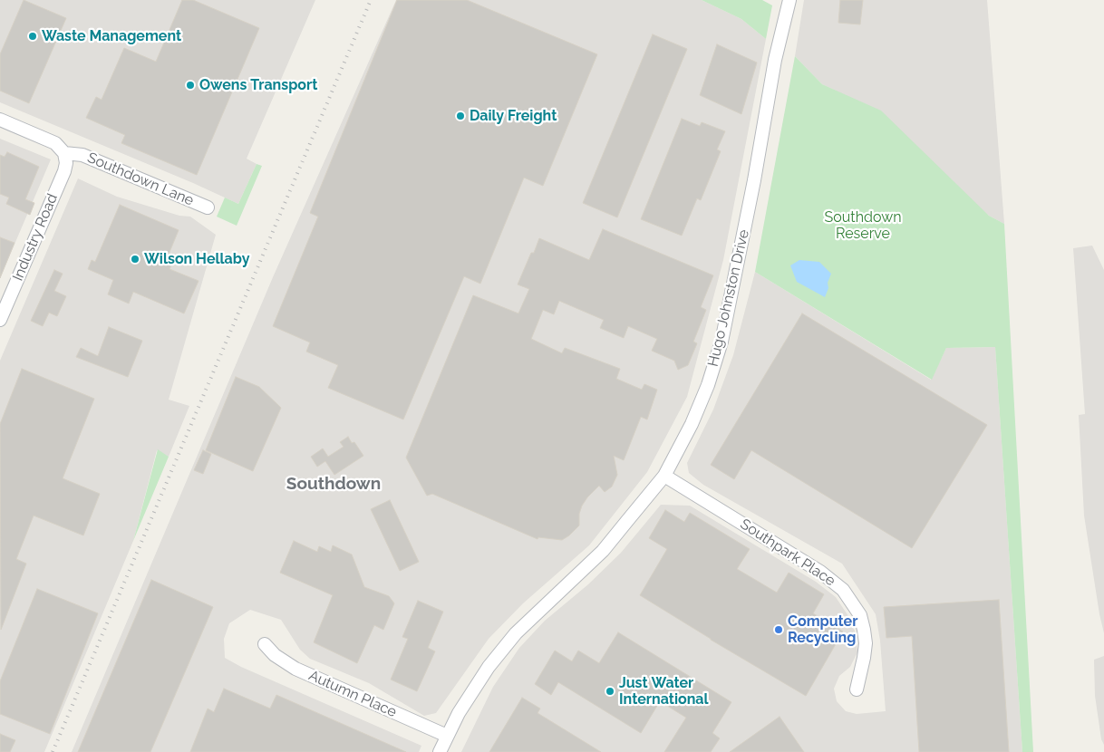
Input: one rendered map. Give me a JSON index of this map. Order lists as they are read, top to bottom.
{
  "streets": {
    "street": [
      "Southdown Lane",
      "Industry Road",
      "Hugo Johnston Drive",
      "Southpark Place",
      "Autumn Place"
    ]
  },
  "crossings": [
    ["Southdown Lane", "Industry Road"],
    ["Hugo Johnston Drive", "Southpark Place"],
    ["Hugo Johnston Drive", "Autumn Place"]
  ],
  "districts": ["Southdown"],
  "parks": ["Southdown Reserve"],
  "places": [
    "Waste Management",
    "Owens Transport",
    "Daily Freight",
    "Wilson Hellaby",
    "Computer Recycling",
    "Just Water International"
  ]
}
